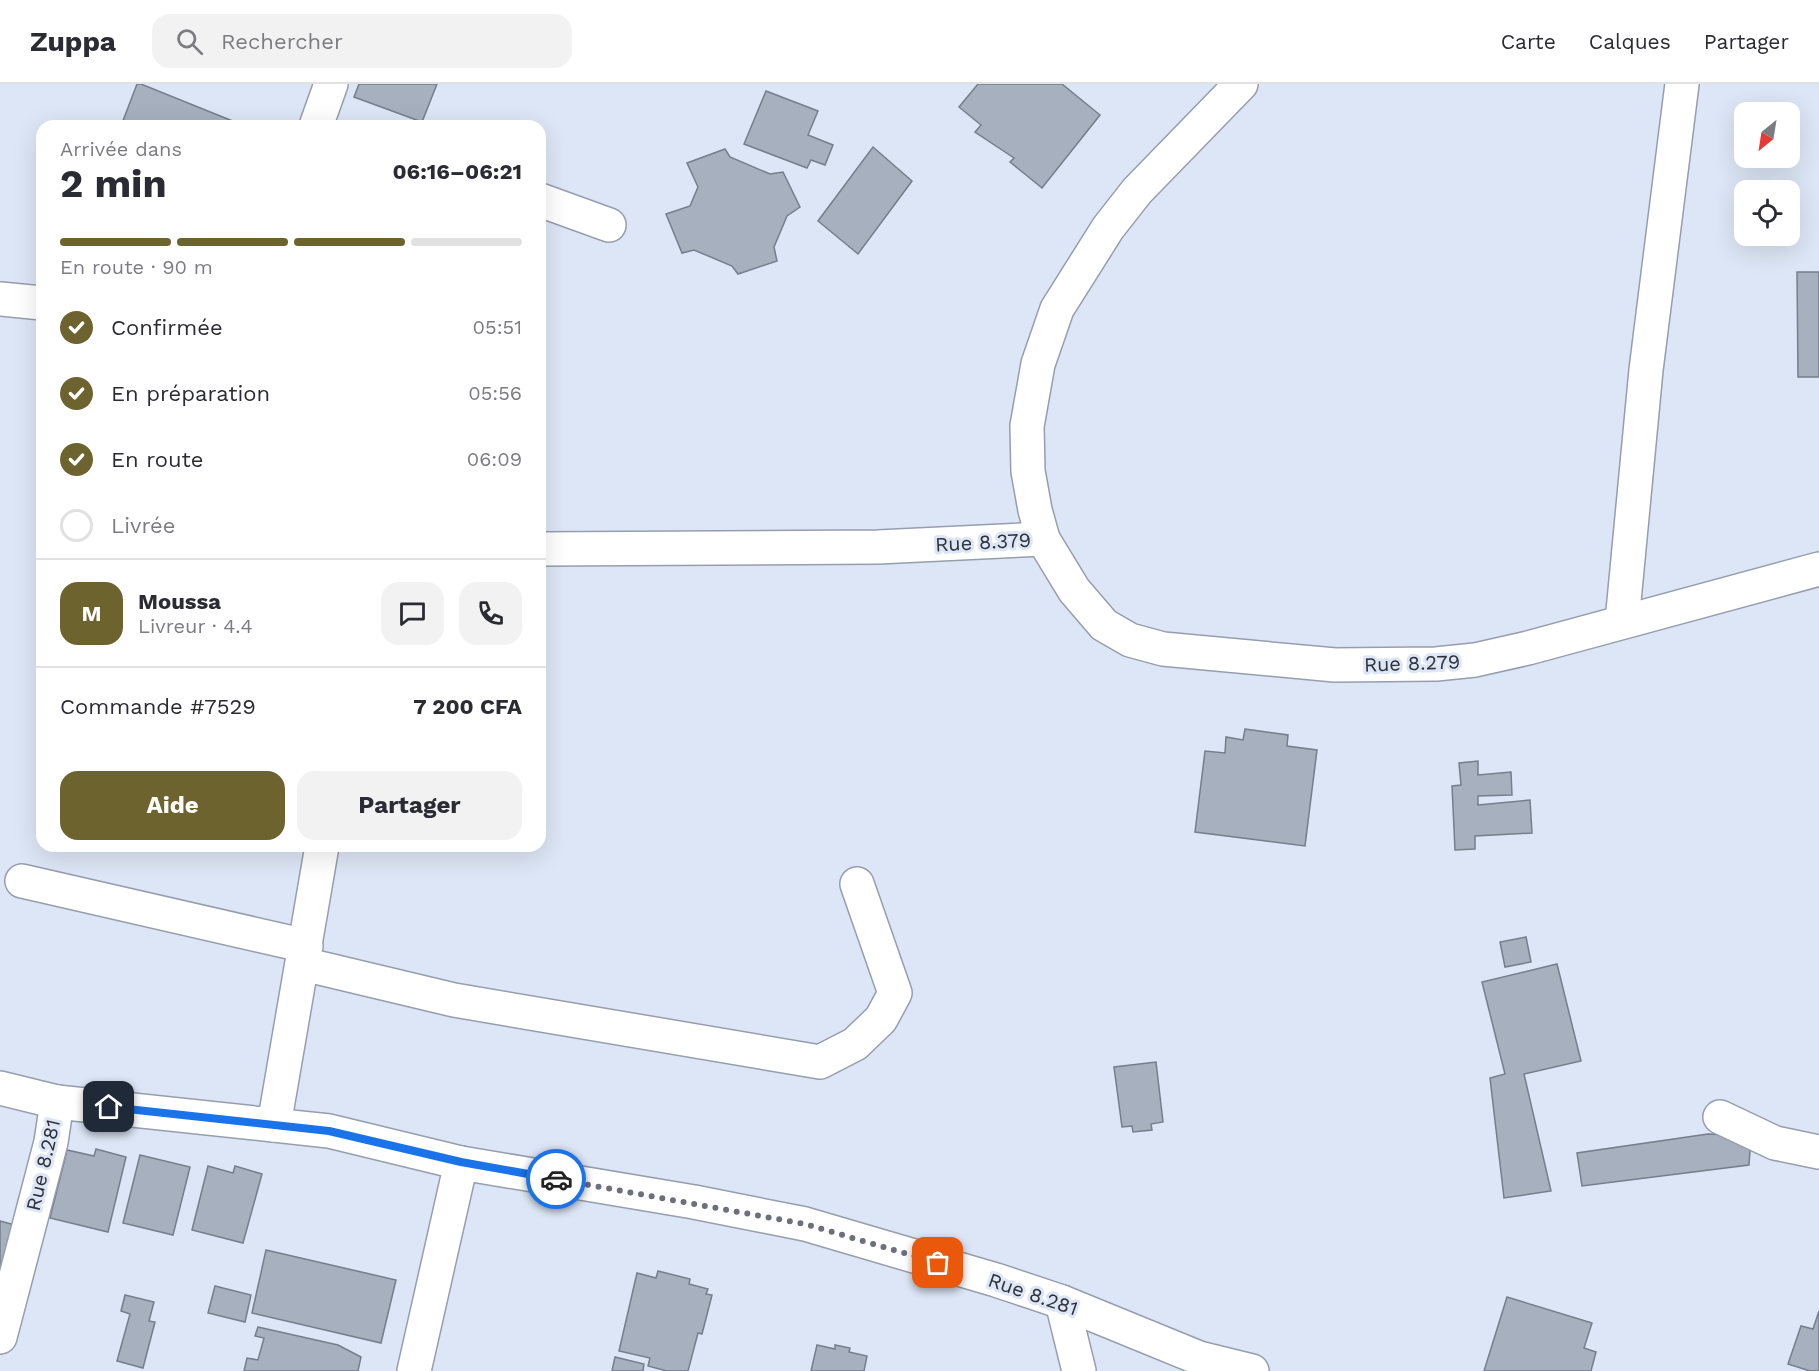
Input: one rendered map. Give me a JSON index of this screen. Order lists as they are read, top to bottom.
{
  "streets": {
    "street": ["Rue 8.379", "Rue 8.279", "Rue 8.281"]
  },
  "crossings": [
    ["Rue 8.379", "Rue 8.279"]
  ],
  "north": "bottom left",
  "page": {
    "header": "Zuppa",
    "search": "Rechercher",
    "nav": ["Carte", "Calques", "Partager"],
    "heading": ["2 min", "Arrivée dans", "06:16–06:21"],
    "panel": [
      "Moussa",
      "Livreur · 4.4",
      "Commande #7529",
      "7 200 CFA"
    ],
    "bar": "En route · 90 m",
    "list": [
      ["Confirmée", "05:51"],
      ["En préparation", "05:56"],
      ["En route", "06:09"],
      "Livrée"
    ],
    "round": "M",
    "buttons": ["Aide", "Partager"]
  }
}
